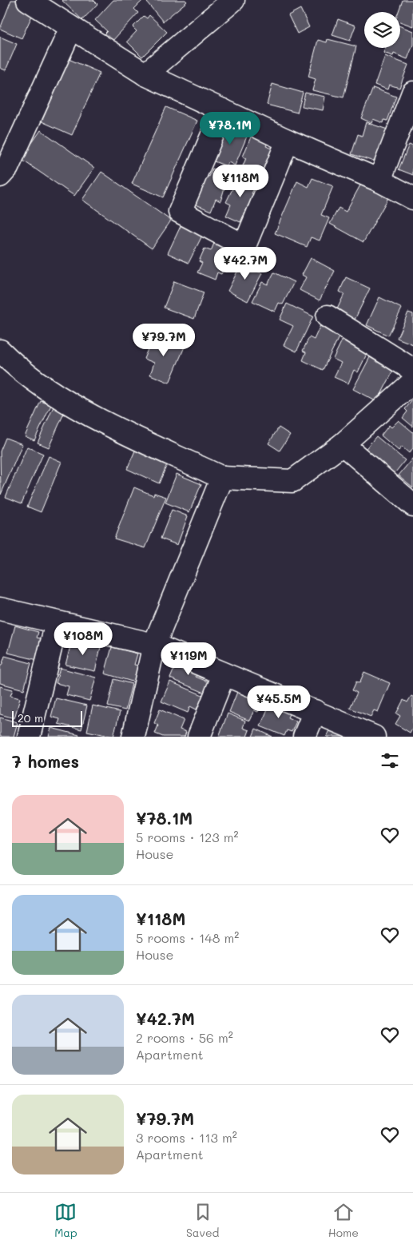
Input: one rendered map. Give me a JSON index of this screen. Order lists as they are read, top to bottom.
{
  "scale_bar": "20 m",
  "page": {
    "price": [
      "¥78.1M",
      "¥118M",
      "¥42.7M",
      "¥79.7M",
      "¥108M",
      "¥119M",
      "¥45.5M"
    ],
    "scale": "20 m",
    "heading": "7 homes",
    "list": [
      {
        "name": "¥78.1M",
        "note": "5 rooms · 123 m² · House"
      },
      {
        "name": "¥118M",
        "note": "5 rooms · 148 m² · House"
      },
      {
        "name": "¥42.7M",
        "note": "2 rooms · 56 m² · Apartment"
      },
      {
        "name": "¥79.7M",
        "note": "3 rooms · 113 m² · Apartment"
      }
    ],
    "tabs": ["Map", "Saved", "Home"]
  }
}
